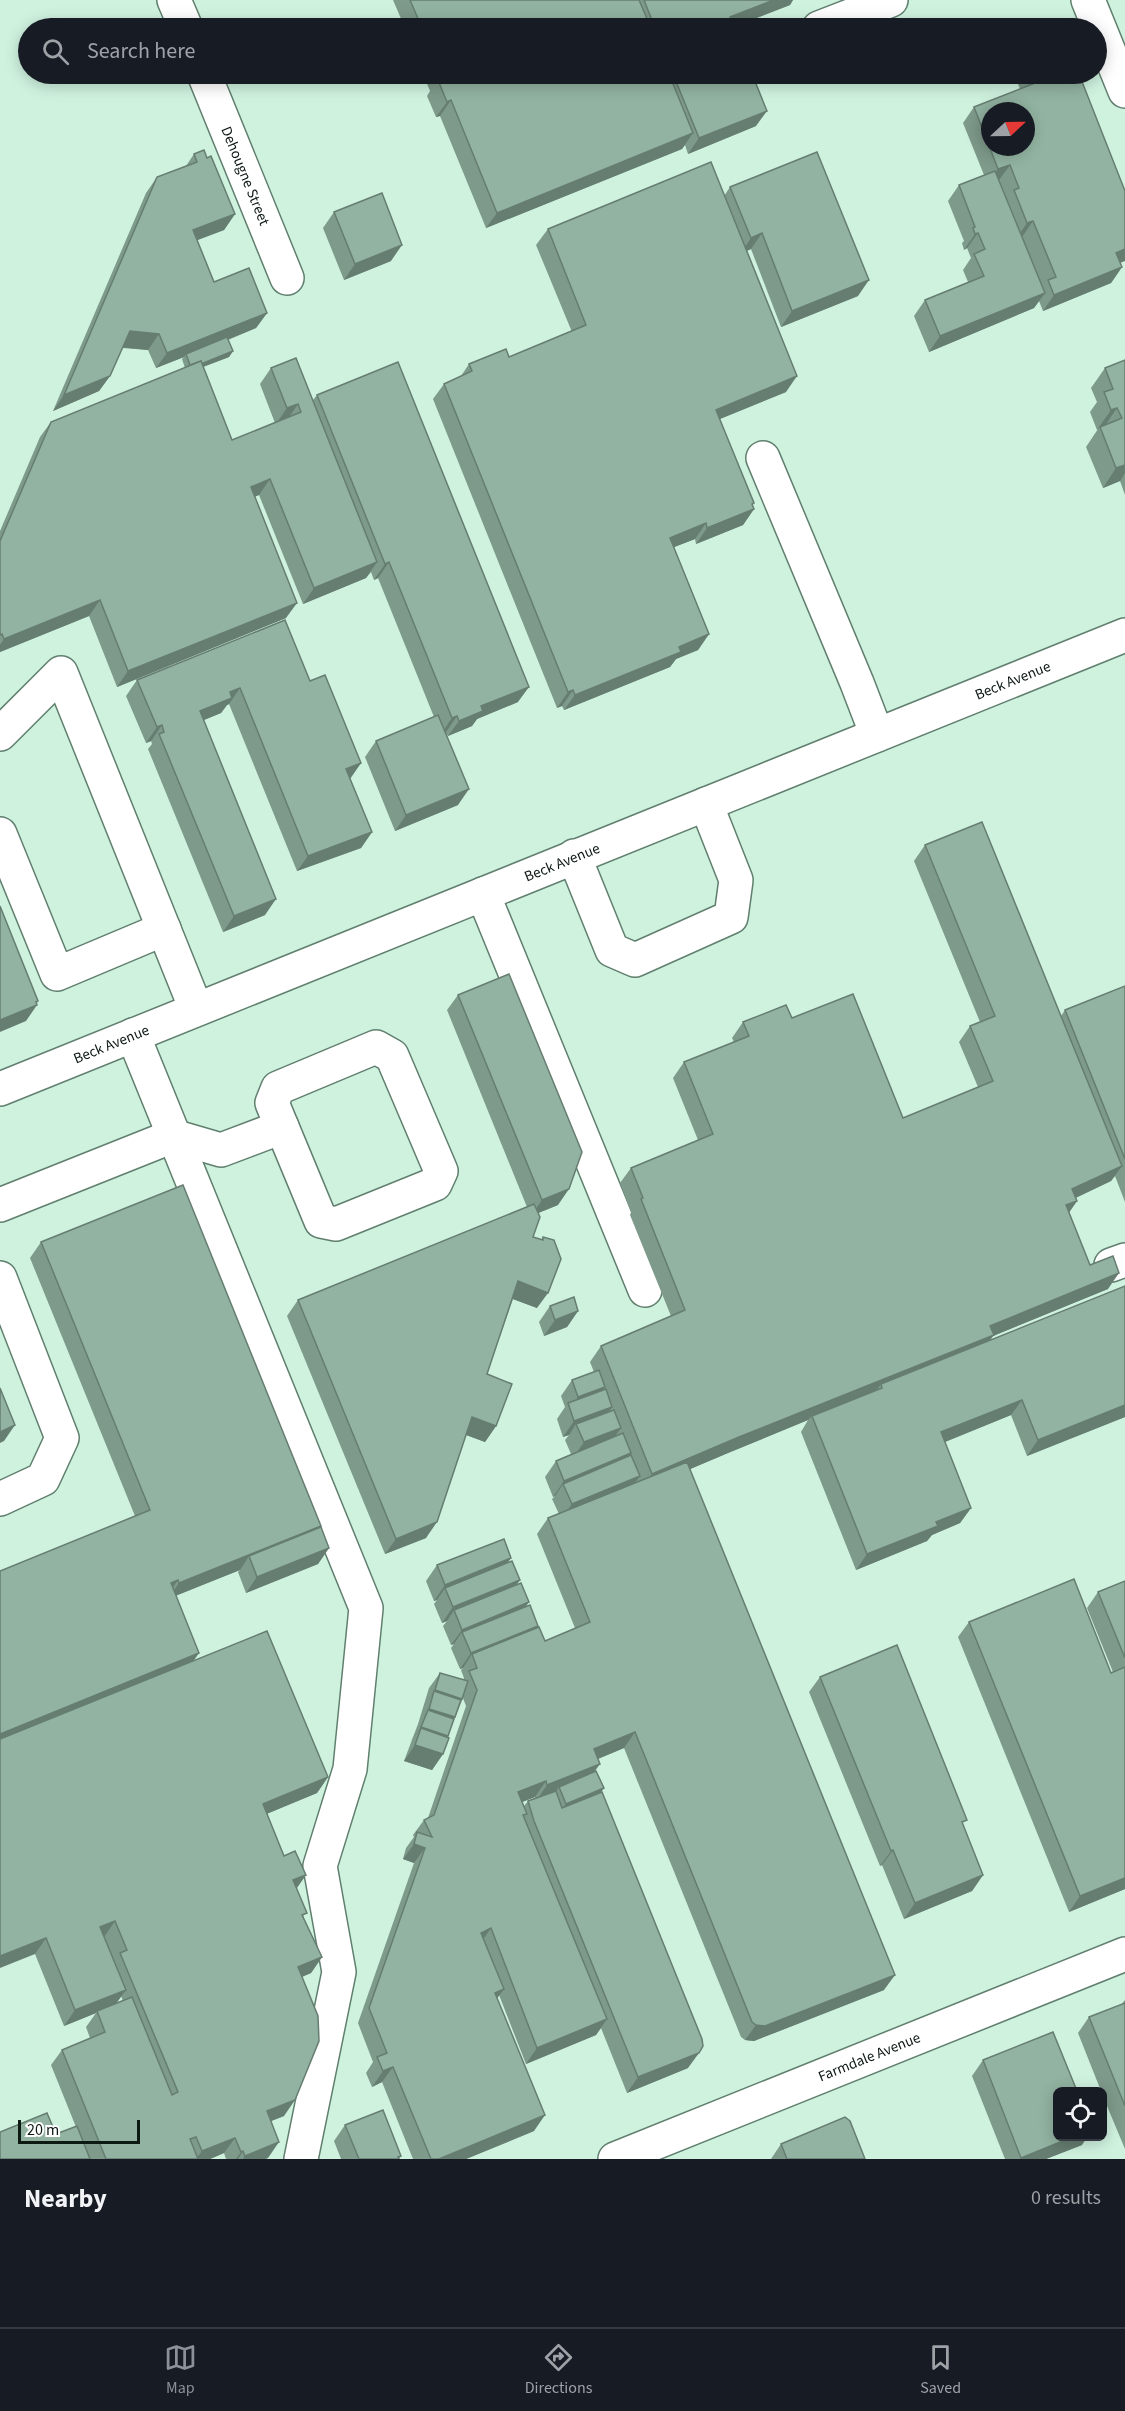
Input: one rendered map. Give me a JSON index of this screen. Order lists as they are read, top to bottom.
{
  "streets": {
    "street": ["Dehougne Street", "Beck Avenue", "Farmdale Avenue"]
  },
  "scale_bar": "20 m",
  "north": "right",
  "page": {
    "search": "Search here",
    "scale": "20 m",
    "heading": ["Nearby", "0 results"],
    "nav": ["Map", "Directions", "Saved"]
  }
}
